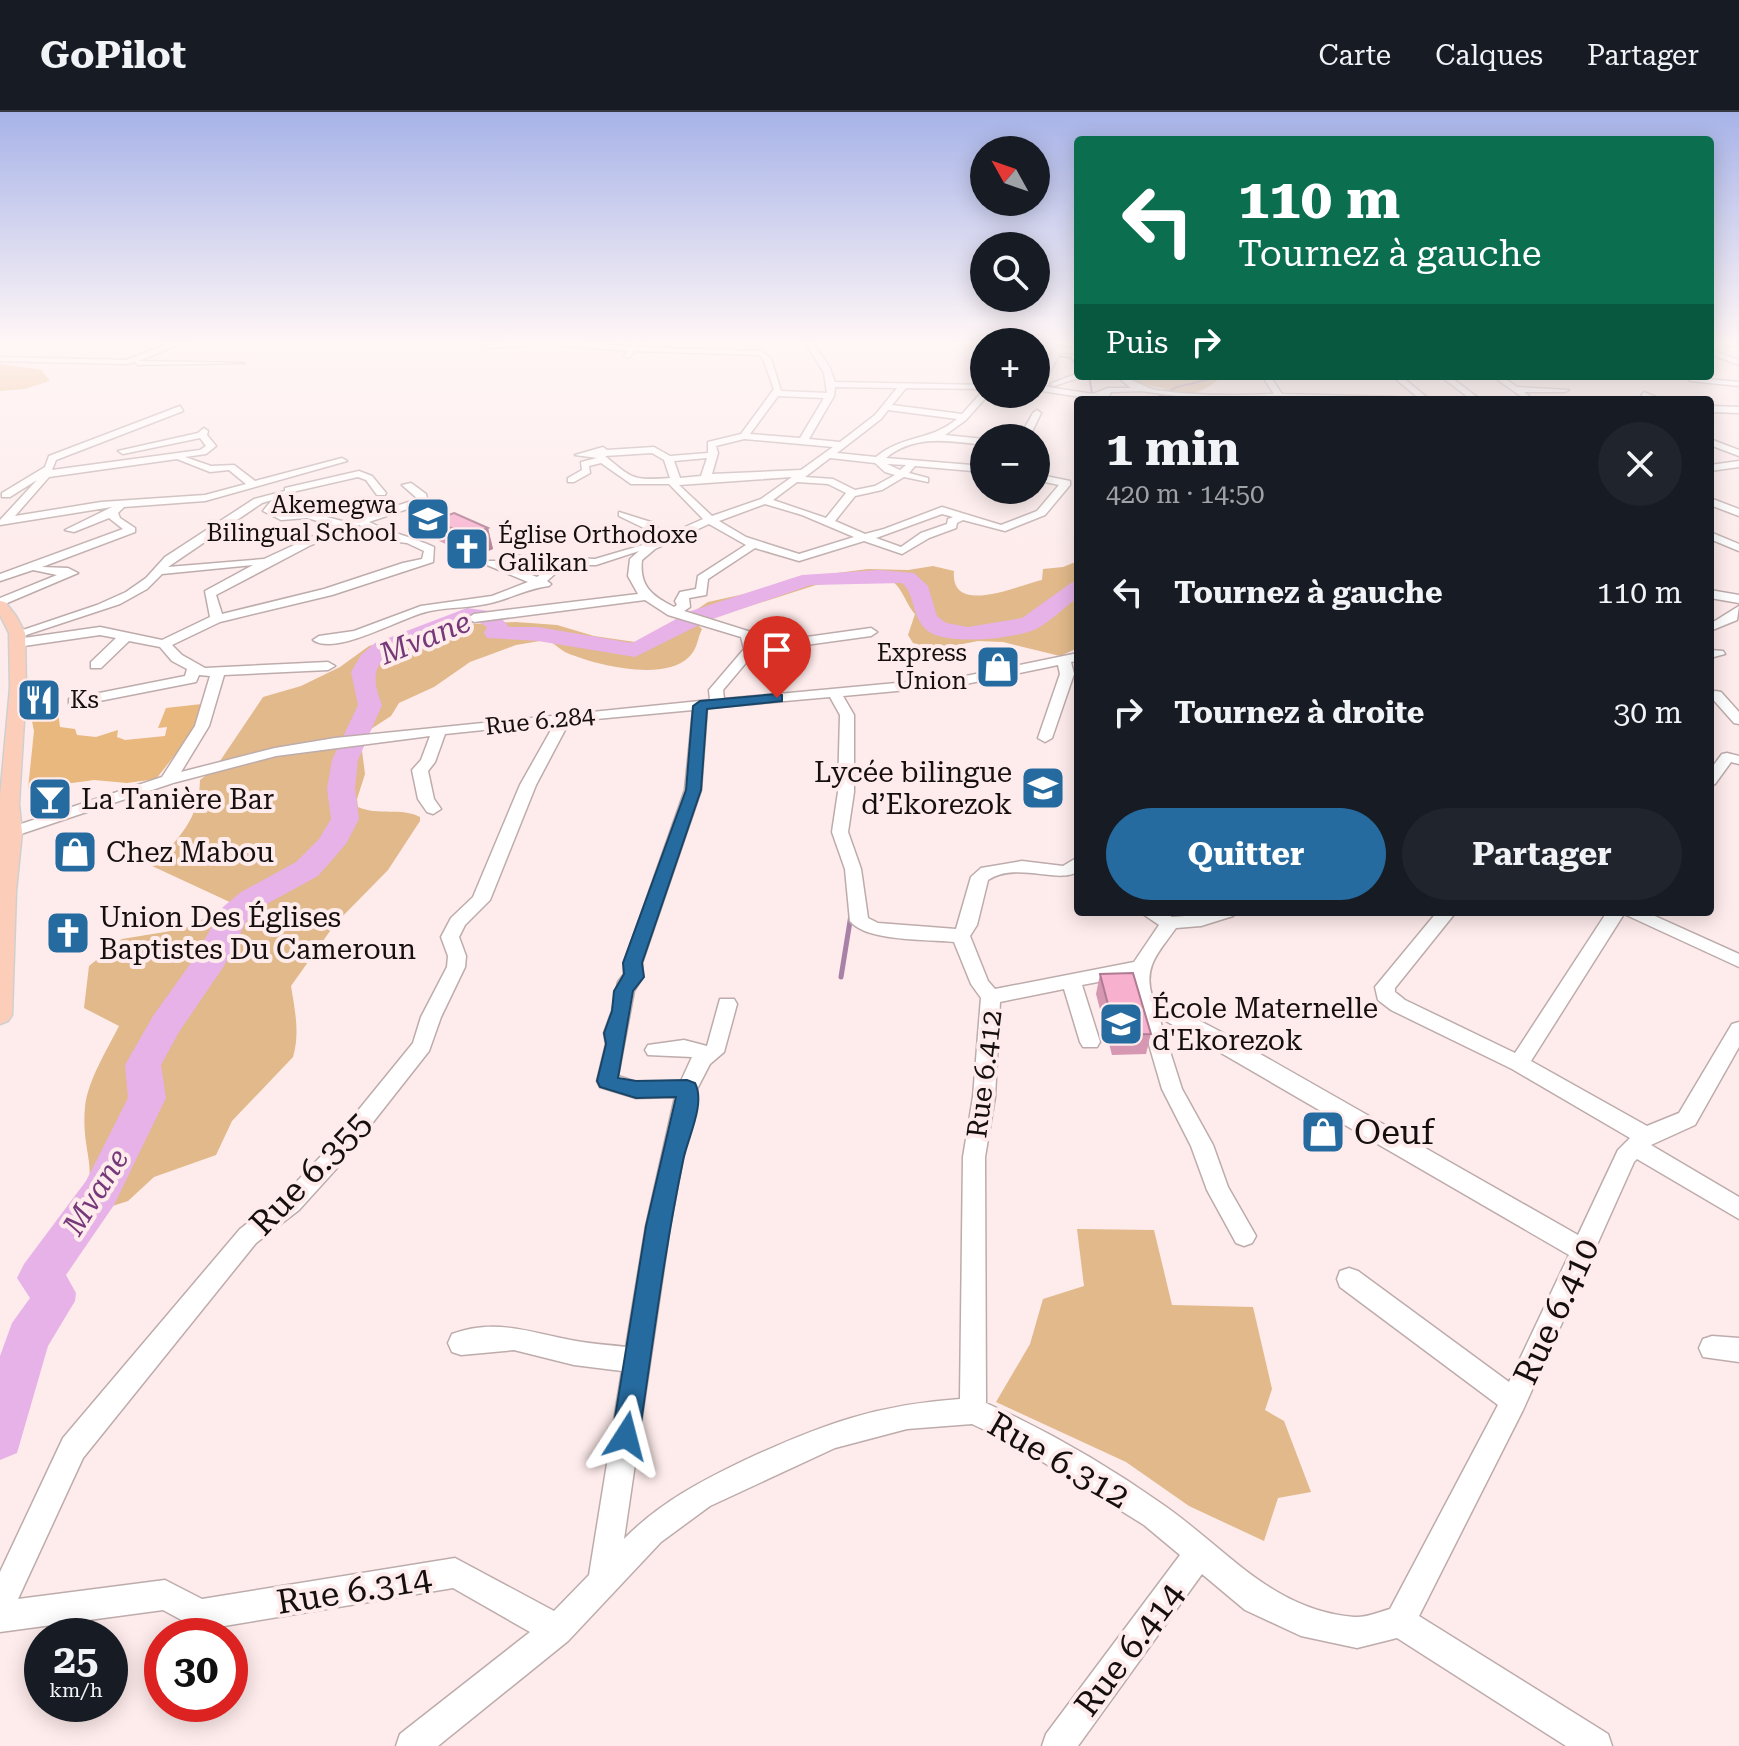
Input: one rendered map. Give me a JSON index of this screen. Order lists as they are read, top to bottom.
{
  "streets": {
    "street": [
      "Rue 6.284",
      "Rue 6.412",
      "Rue 6.355",
      "Rue 6.410",
      "Rue 6.312",
      "Rue 6.314",
      "Rue 6.414"
    ]
  },
  "crossings": [
    ["Rue 6.284", "Rue 6.355"],
    ["Rue 6.412", "Rue 6.312"],
    ["Rue 6.410", "Rue 6.312"],
    ["Rue 6.312", "Rue 6.314"],
    ["Rue 6.312", "Rue 6.414"]
  ],
  "water": ["Mvane"],
  "places": {
    "school or university": ["Akemegwa Bilingual School", "Lycée bilingue d’Ekorezok", "École Maternelle d'Ekorezok"],
    "church": ["Église Orthodoxe Galikan", "Union Des Églises Baptistes Du Cameroun"],
    "shop": ["Express Union", "Chez Mabou", "Oeuf"],
    "restaurant": ["Ks"],
    "bar": ["La Tanière Bar"]
  },
  "north": "top left",
  "page": {
    "header": "GoPilot",
    "nav": ["Carte", "Calques", "Partager"],
    "map_buttons": ["+", "−"],
    "turn": ["110 m", "Tournez à gauche"],
    "then": "Puis",
    "heading": ["1 min", "420 m · 14:50"],
    "list": [
      {
        "name": "Tournez à gauche",
        "value": "110 m"
      },
      {
        "name": "Tournez à droite",
        "value": "30 m"
      }
    ],
    "buttons": ["Quitter", "Partager"],
    "speed": "25 km/h",
    "limit": "30"
  }
}
